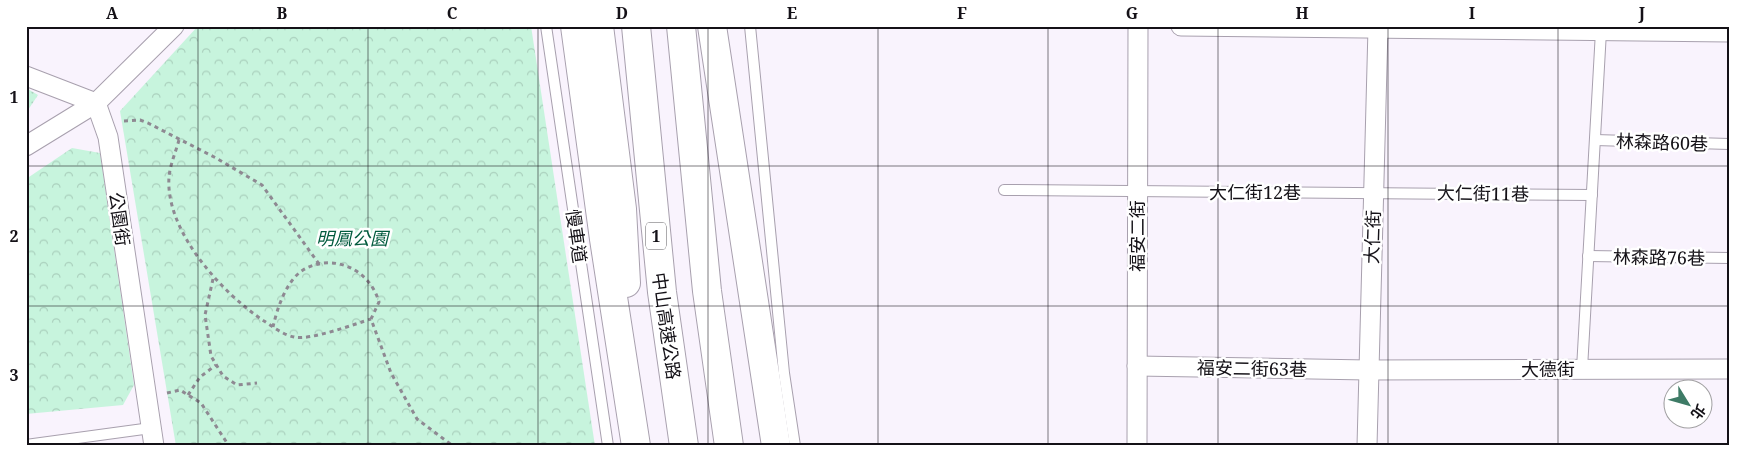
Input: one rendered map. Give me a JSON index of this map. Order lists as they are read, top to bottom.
{
  "streets": {
    "highway": ["1", "中山高速公路"],
    "street": [
      "公園街",
      "福安二街",
      "大仁街",
      "福安二街63巷",
      "大德街"
    ],
    "lane": [
      "林森路60巷",
      "大仁街12巷",
      "大仁街11巷",
      "慢車道",
      "林森路76巷"
    ]
  },
  "crossings": [
    ["大仁街12巷", "大仁街11巷"],
    ["大仁街12巷", "福安二街"],
    ["大仁街12巷", "大仁街"],
    ["大仁街11巷", "大仁街"],
    ["福安二街", "福安二街63巷"],
    ["大仁街", "福安二街63巷"],
    ["大仁街", "大德街"],
    ["福安二街63巷", "大德街"]
  ],
  "parks": ["明鳳公園"],
  "north": "bottom right",
  "grid": {
    "columns": [
      "A",
      "B",
      "C",
      "D",
      "E",
      "F",
      "G",
      "H",
      "I",
      "J"
    ],
    "rows": ["1", "2", "3"]
  }
}
